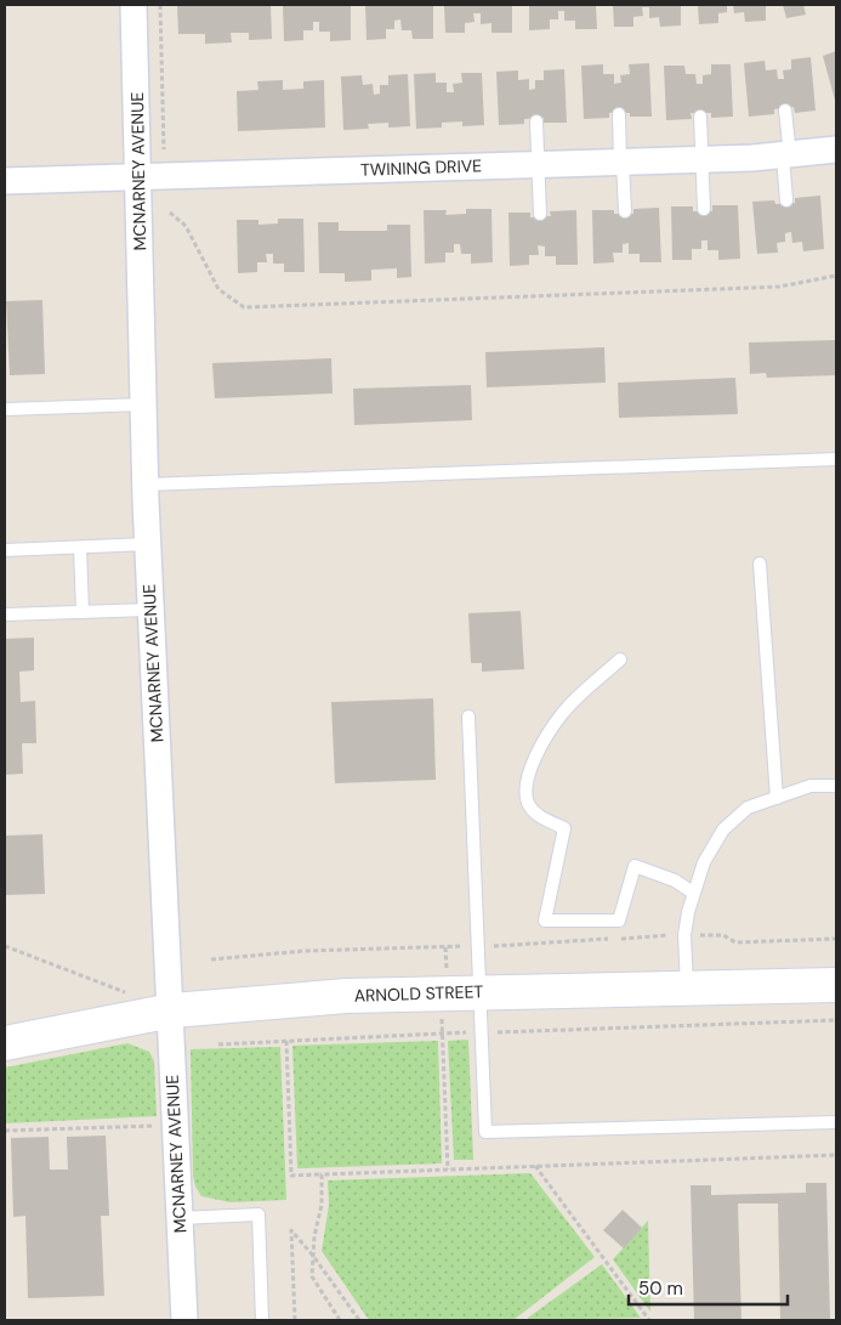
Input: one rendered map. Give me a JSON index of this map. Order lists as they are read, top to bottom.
{
  "streets": {
    "main road": ["ARNOLD STREET"],
    "street": ["TWINING DRIVE", "MCNARNEY AVENUE"]
  },
  "crossings": [
    ["TWINING DRIVE", "MCNARNEY AVENUE"],
    ["MCNARNEY AVENUE", "ARNOLD STREET"]
  ],
  "scale_bar": "50 m"
}
